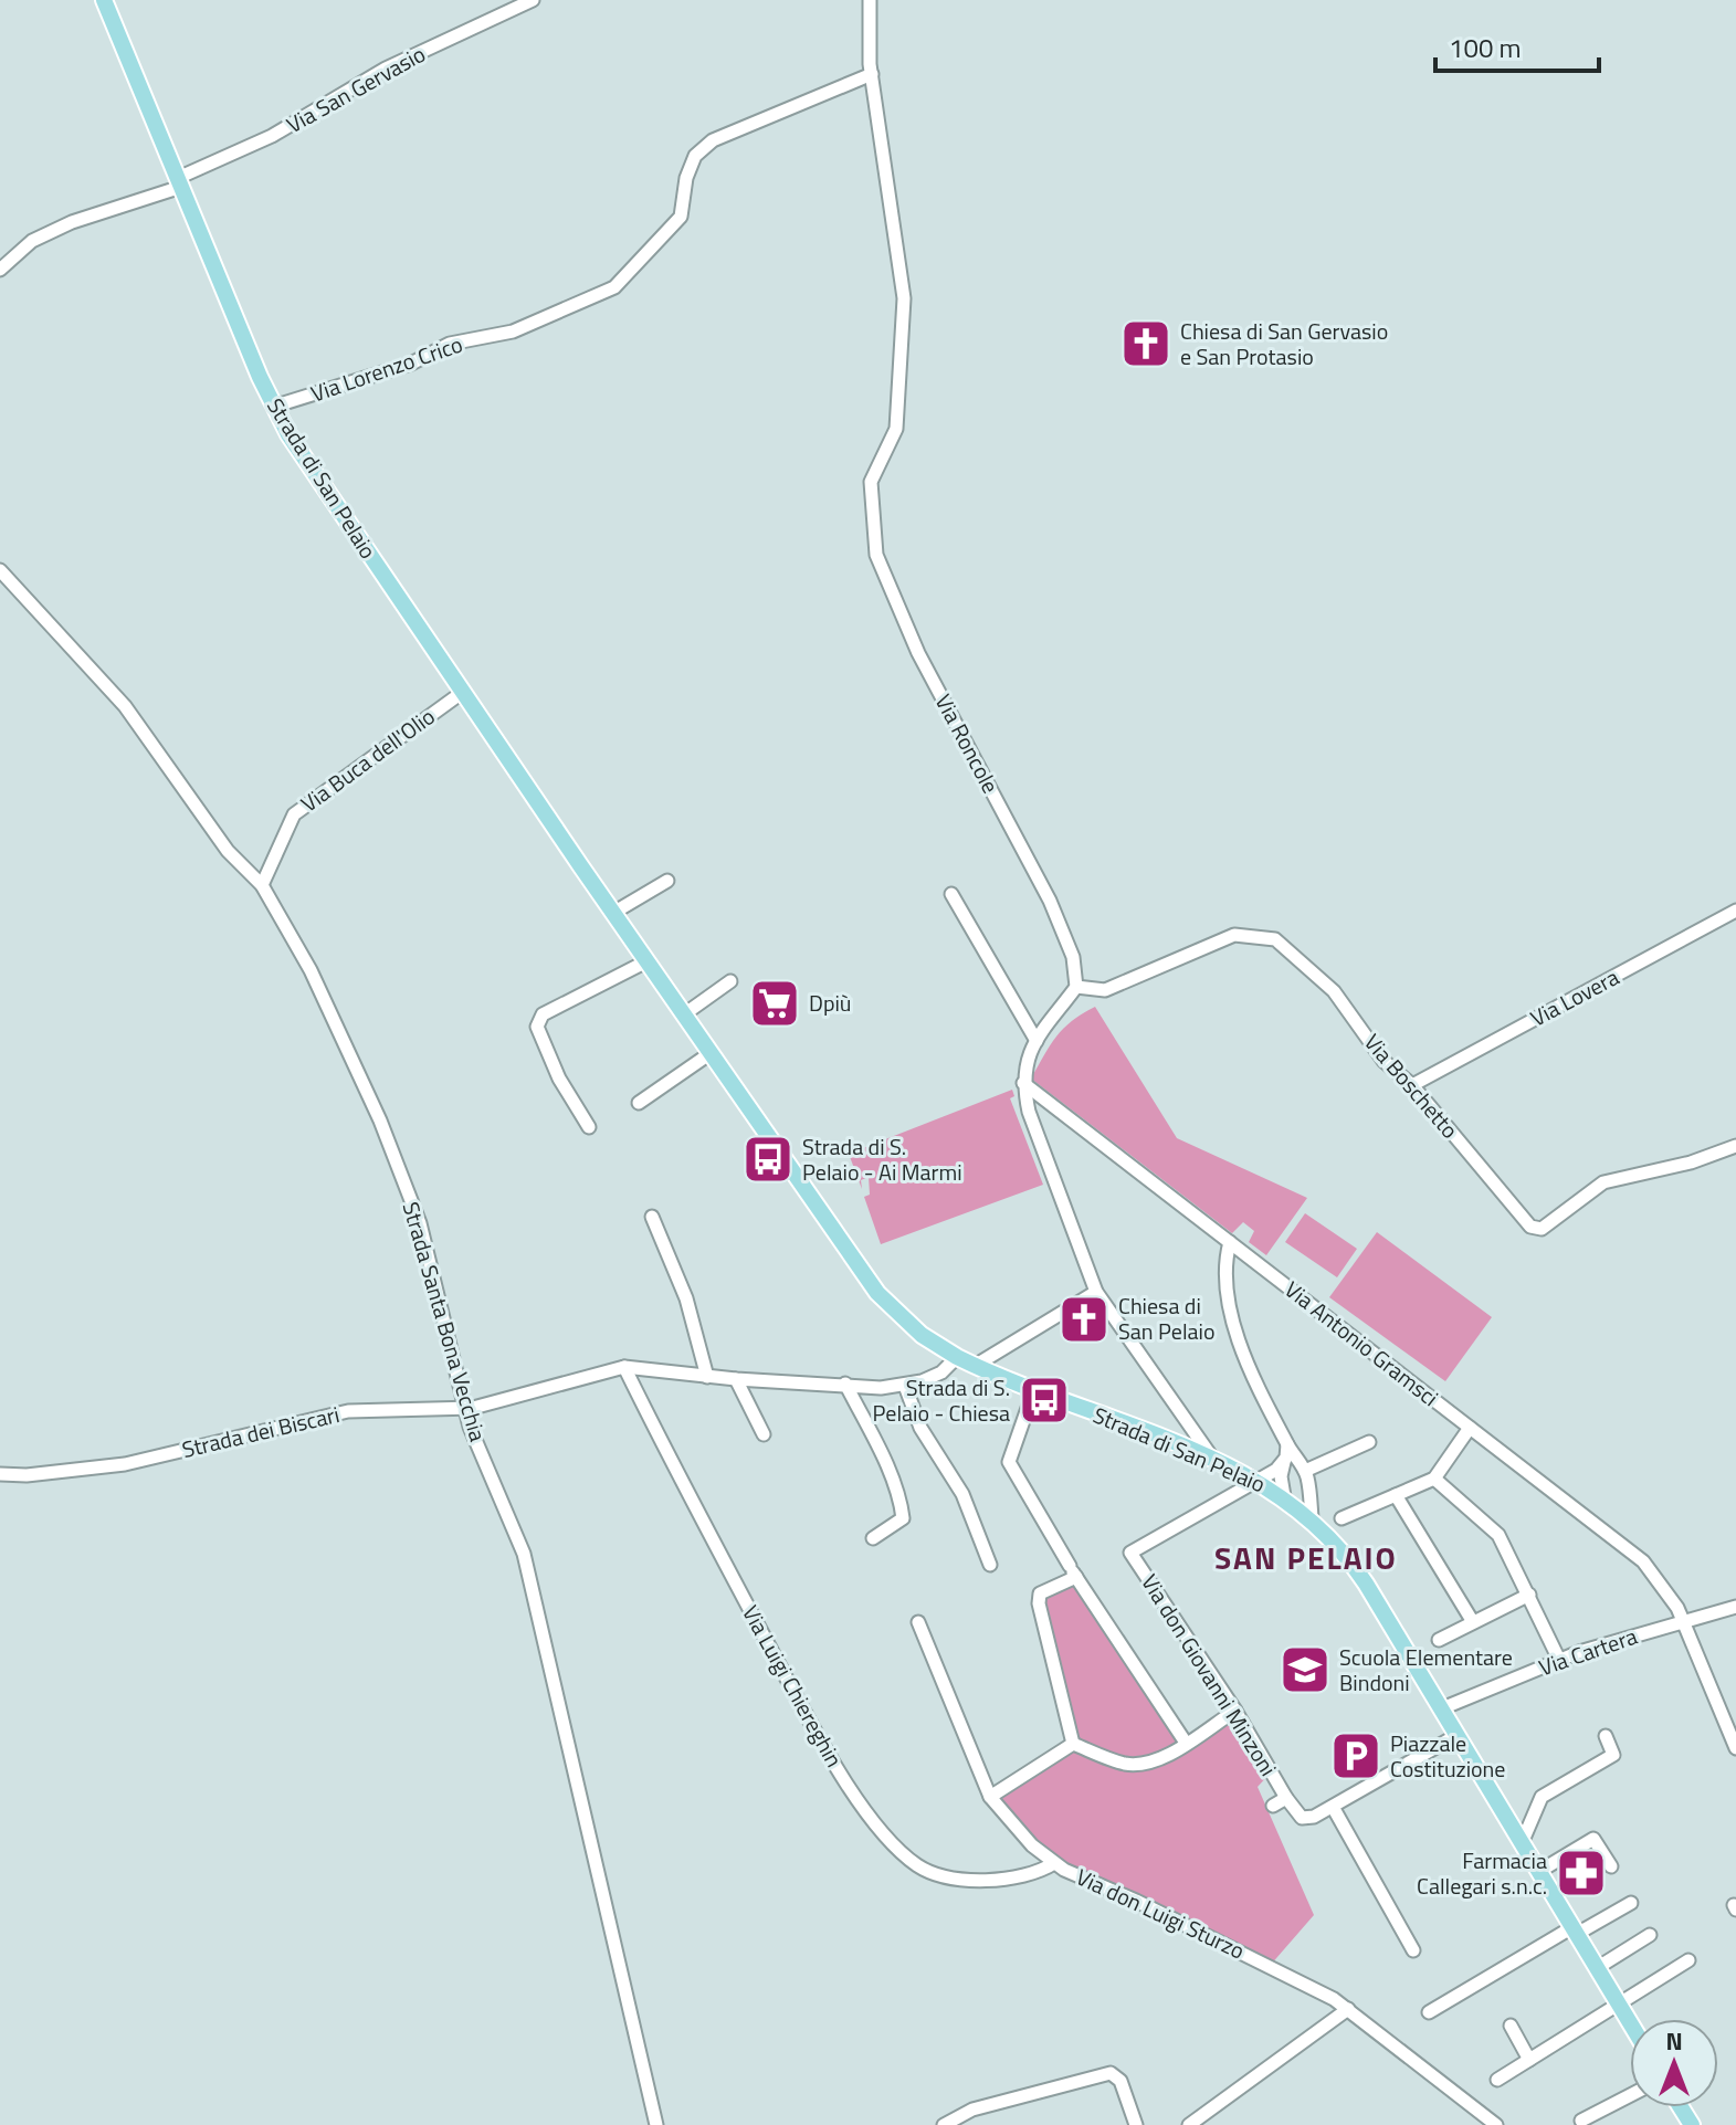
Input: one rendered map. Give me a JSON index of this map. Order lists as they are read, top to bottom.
{
  "streets": {
    "main road": ["Strada di San Pelaio"],
    "street": [
      "Via San Gervasio",
      "Via Lorenzo Crico",
      "Via Roncole",
      "Via Buca dell'Olio",
      "Via Lovera",
      "Via Boschetto",
      "Strada Santa Bona Vecchia",
      "Via Antonio Gramsci",
      "Strada dei Biscari",
      "Via Cartera",
      "Via don Giovanni Minzoni",
      "Via Luigi Chiereghin",
      "Via don Luigi Sturzo"
    ]
  },
  "crossings": [
    ["Via San Gervasio", "Strada di San Pelaio"],
    ["Via Lorenzo Crico", "Strada di San Pelaio"],
    ["Via Lorenzo Crico", "Via Roncole"],
    ["Strada di San Pelaio", "Via Buca dell'Olio"],
    ["Strada di San Pelaio", "Via Cartera"],
    ["Strada di San Pelaio", "Via don Giovanni Minzoni"],
    ["Via Roncole", "Via Boschetto"],
    ["Via Buca dell'Olio", "Strada Santa Bona Vecchia"],
    ["Via Lovera", "Via Boschetto"],
    ["Strada Santa Bona Vecchia", "Strada dei Biscari"],
    ["Via Antonio Gramsci", "Via Cartera"],
    ["Strada dei Biscari", "Via Luigi Chiereghin"],
    ["Via Luigi Chiereghin", "Via don Luigi Sturzo"]
  ],
  "districts": ["SAN PELAIO"],
  "places": {
    "church": ["Chiesa di San Gervasio e San Protasio", "Chiesa di San Pelaio"],
    "supermarket": ["Dpiù"],
    "bus stop": ["Strada di S. Pelaio - Ai Marmi", "Strada di S. Pelaio - Chiesa"],
    "school or university": ["Scuola Elementare Bindoni"],
    "parking": ["Piazzale Costituzione"],
    "pharmacy": ["Farmacia Callegari s.n.c."]
  },
  "scale_bar": "100 m",
  "north": "top"
}
